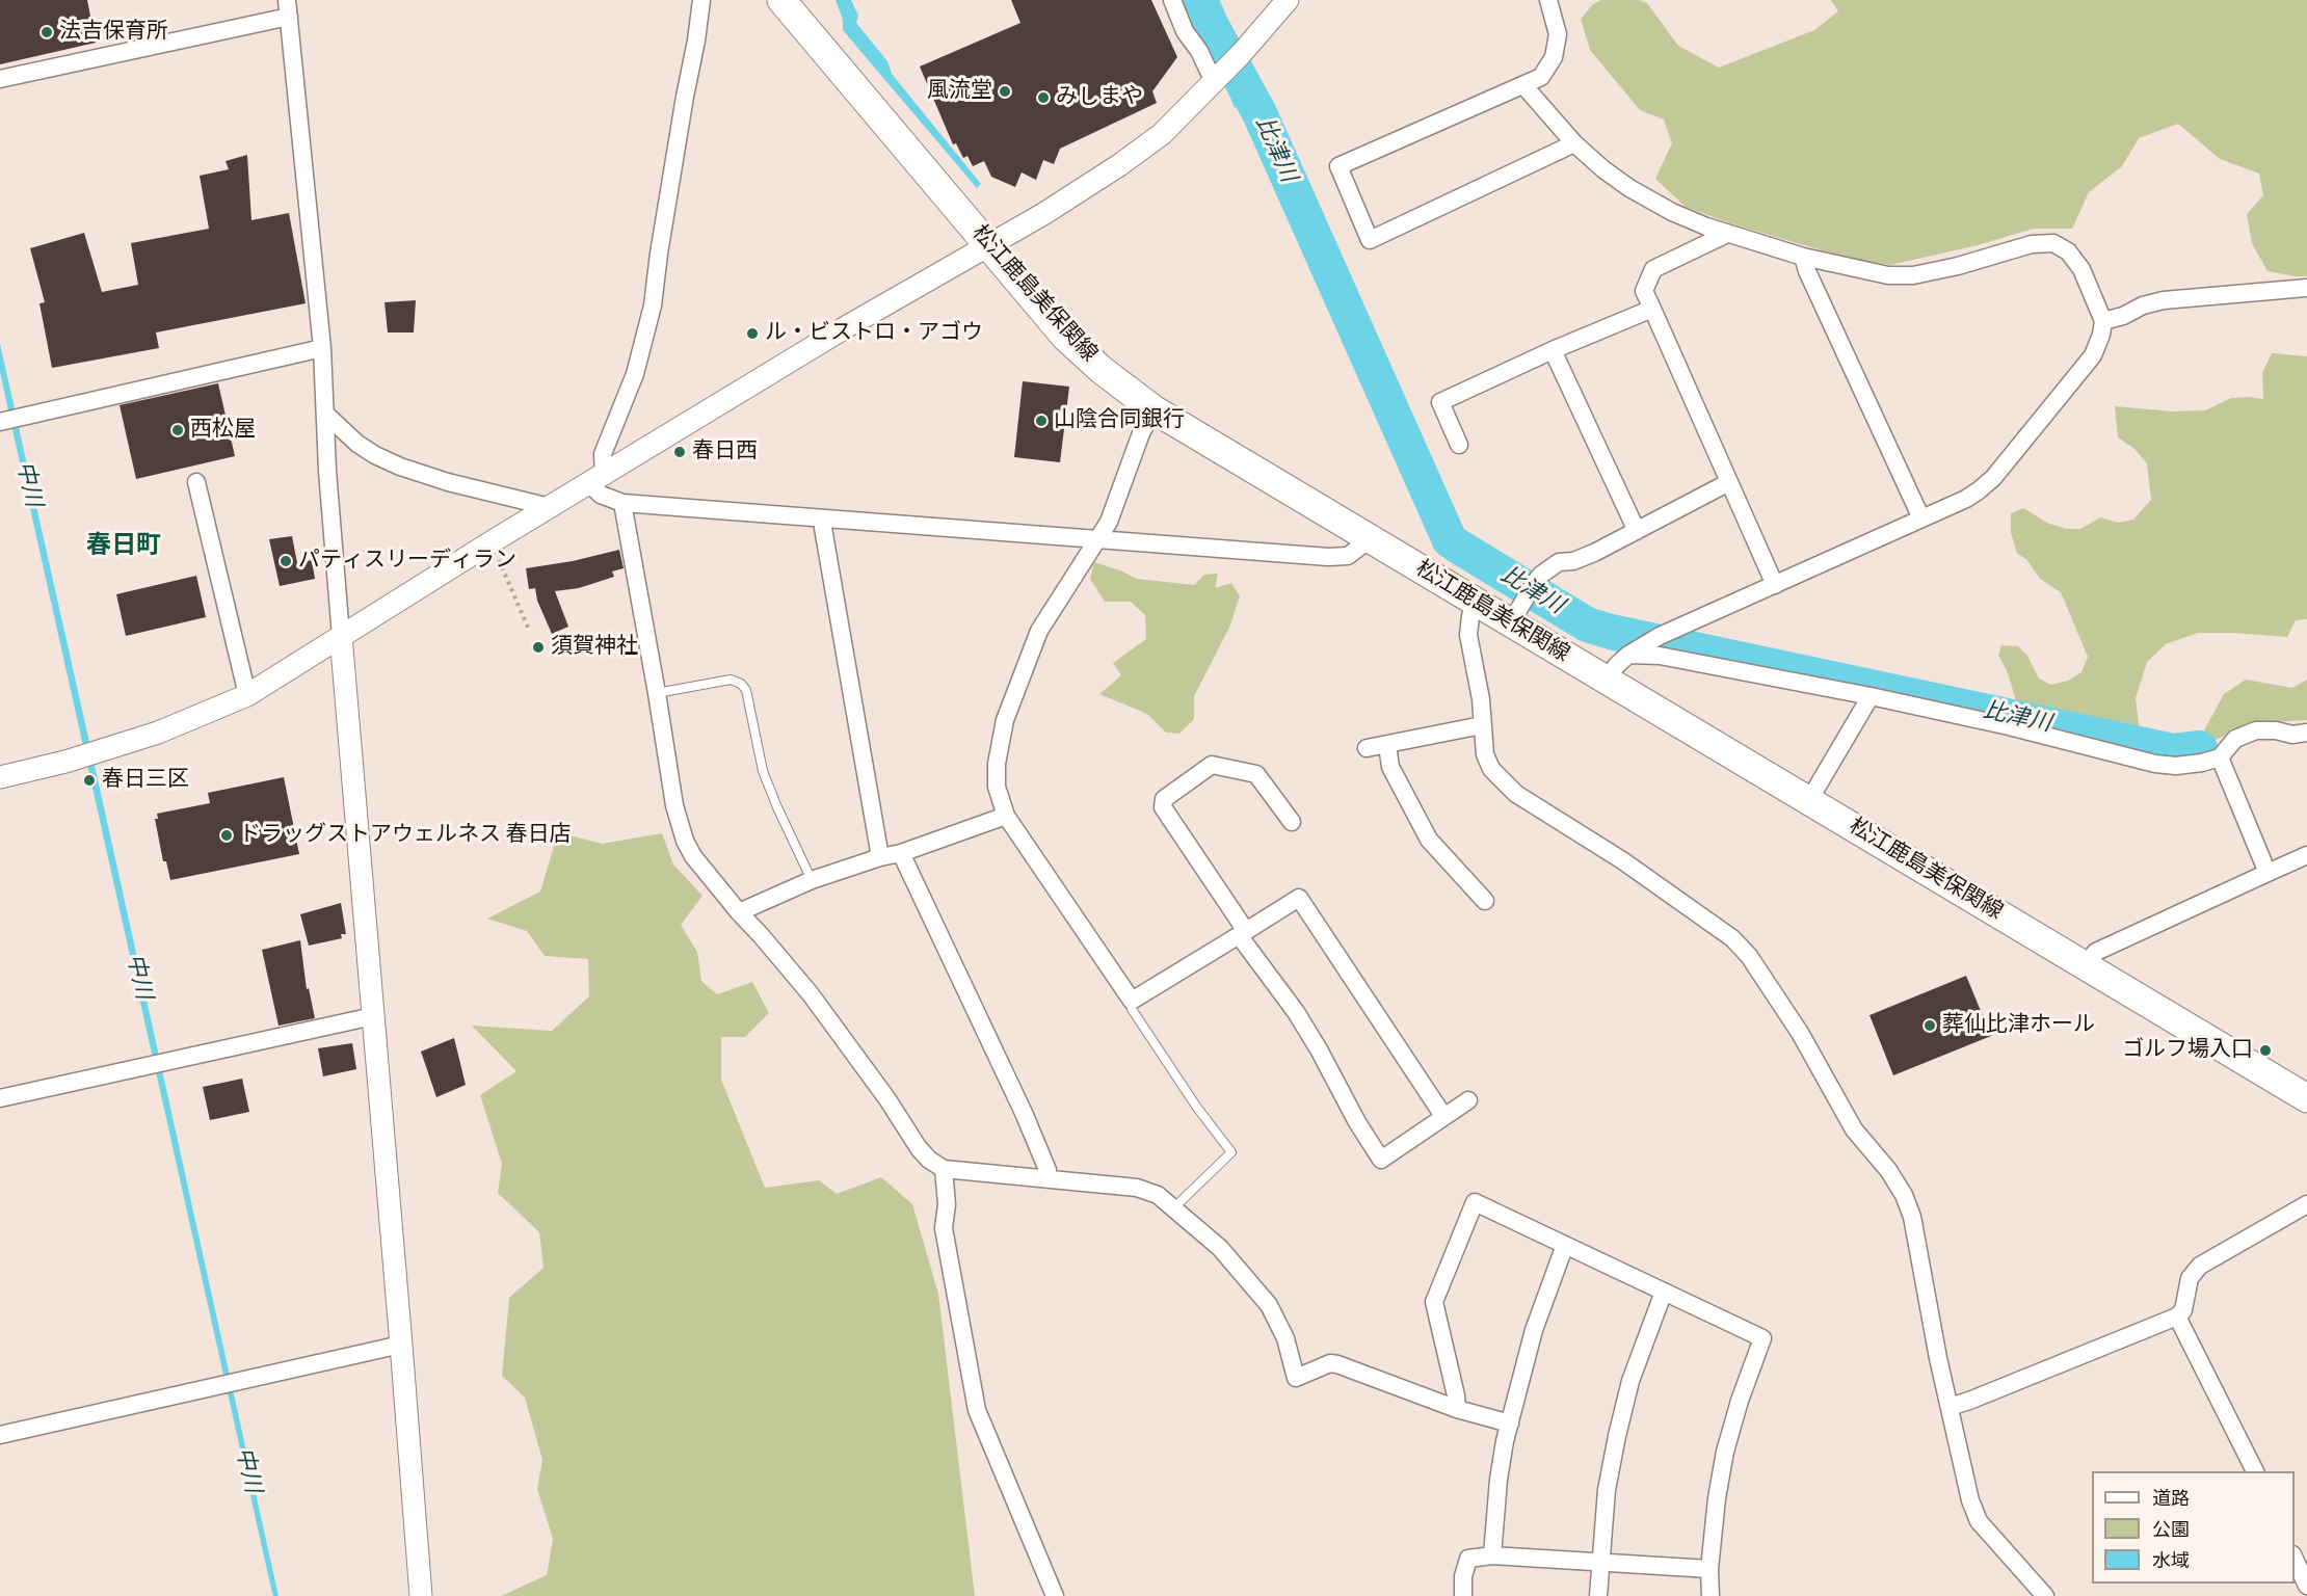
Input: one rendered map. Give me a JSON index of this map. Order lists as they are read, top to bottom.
{
  "streets": {
    "main road": ["松江鹿島美保関線"]
  },
  "districts": ["春日町"],
  "water": ["比津川", "中川"],
  "places": [
    "法吉保育所",
    "風流堂",
    "みしまや",
    "ル・ビストロ・アゴウ",
    "山陰合同銀行",
    "西松屋",
    "春日西",
    "パティスリーディラン",
    "須賀神社",
    "春日三区",
    "ドラッグストアウェルネス 春日店",
    "葬仙比津ホール",
    "ゴルフ場入口"
  ],
  "legend": ["道路", "公園", "水域"]
}
